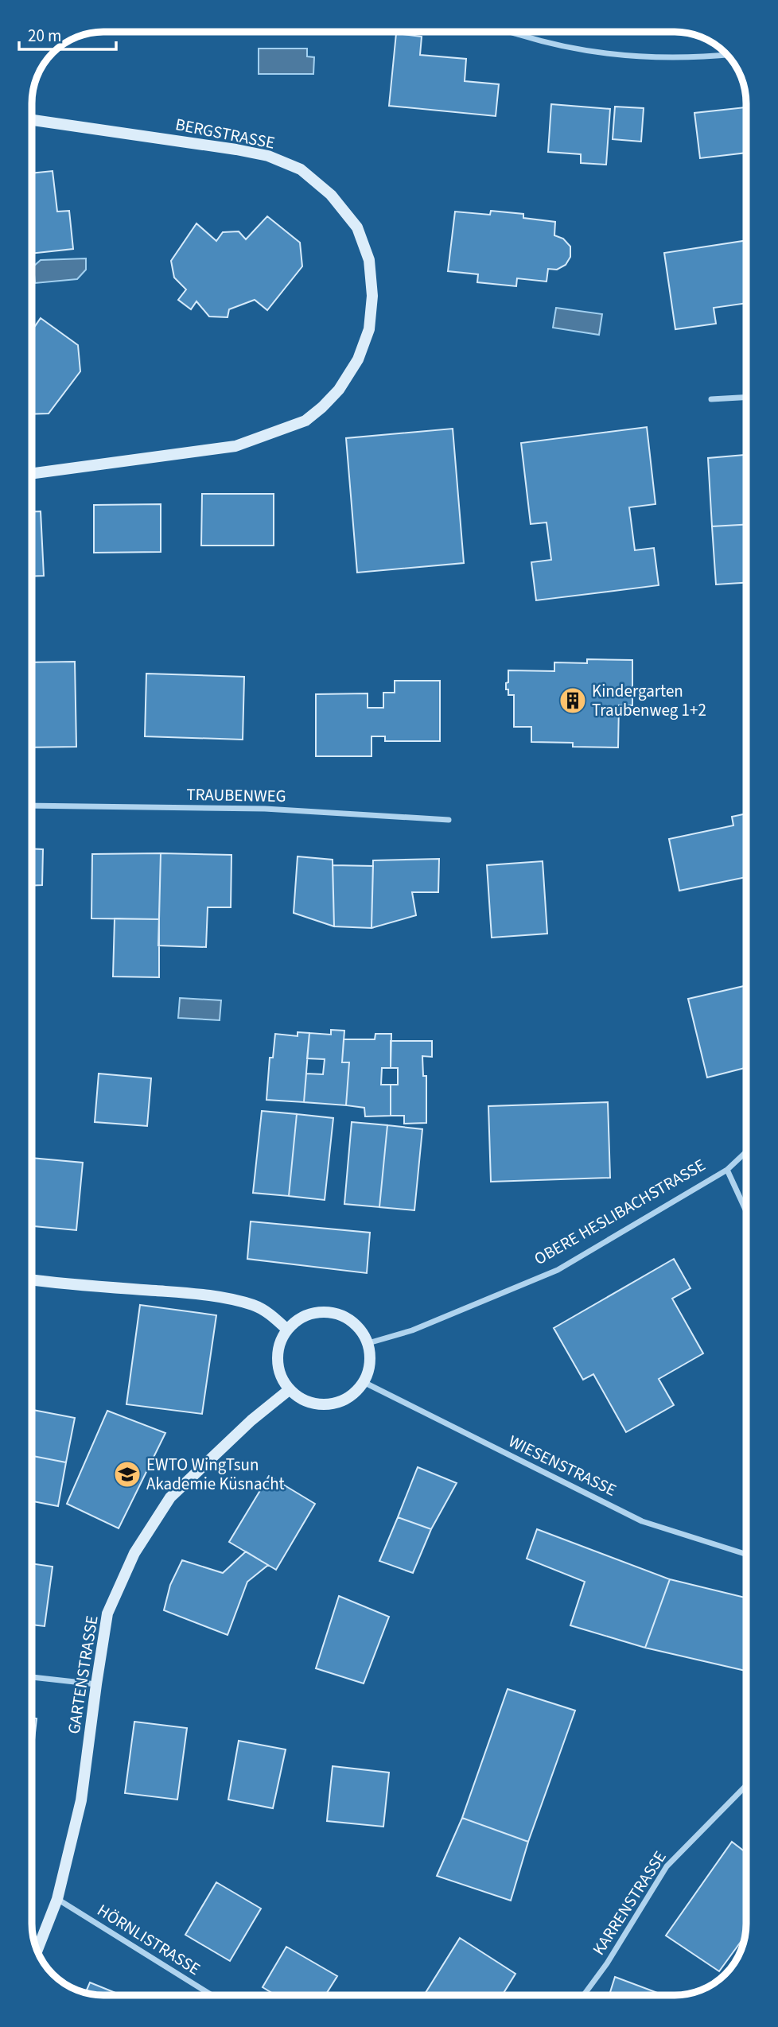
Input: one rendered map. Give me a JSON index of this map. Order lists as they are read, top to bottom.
{
  "streets": {
    "street": [
      "BERGSTRASSE",
      "TRAUBENWEG",
      "OBERE HESLIBACHSTRASSE",
      "WIESENSTRASSE",
      "GARTENSTRASSE",
      "KARRENSTRASSE",
      "HÖRNLISTRASSE"
    ]
  },
  "crossings": [
    ["OBERE HESLIBACHSTRASSE", "WIESENSTRASSE"],
    ["OBERE HESLIBACHSTRASSE", "GARTENSTRASSE"],
    ["WIESENSTRASSE", "GARTENSTRASSE"],
    ["GARTENSTRASSE", "HÖRNLISTRASSE"]
  ],
  "places": {
    "building": ["Kindergarten Traubenweg 1+2"],
    "school or university": ["EWTO WingTsun Akademie Küsnacht"]
  },
  "scale_bar": "20 m"
}
